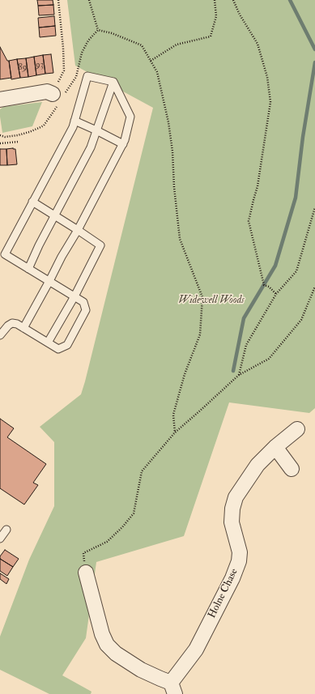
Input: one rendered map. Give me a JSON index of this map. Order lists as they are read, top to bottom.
{
  "streets": {
    "street": ["Holne Chase"]
  },
  "parks": ["Widewell Woods"],
  "house_numbers": ["93", "89"]
}
